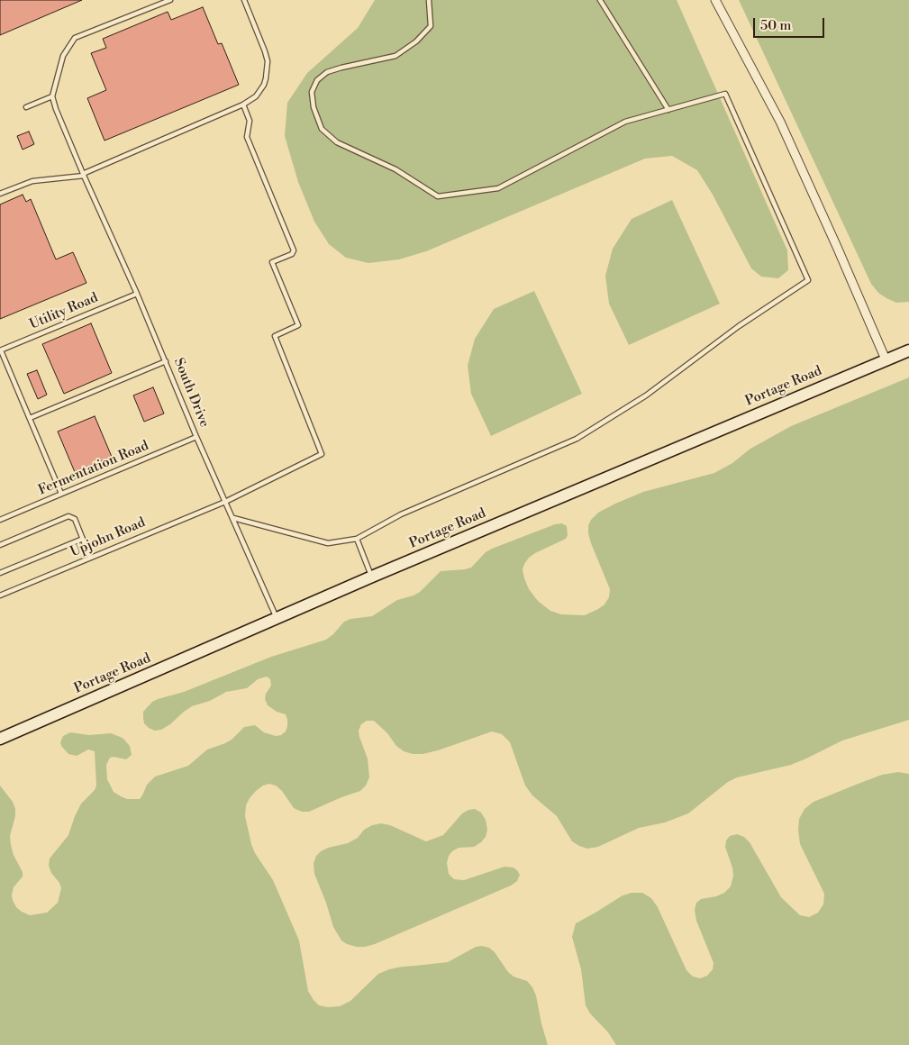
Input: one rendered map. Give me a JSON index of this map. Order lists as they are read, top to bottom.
{
  "streets": {
    "main road": ["Portage Road"],
    "lane": [
      "Utility Road",
      "South Drive",
      "Fermentation Road",
      "Upjohn Road"
    ]
  },
  "crossings": [
    ["Utility Road", "South Drive"],
    ["Portage Road", "South Drive"],
    ["South Drive", "Fermentation Road"],
    ["South Drive", "Upjohn Road"]
  ],
  "scale_bar": "50 m"
}
